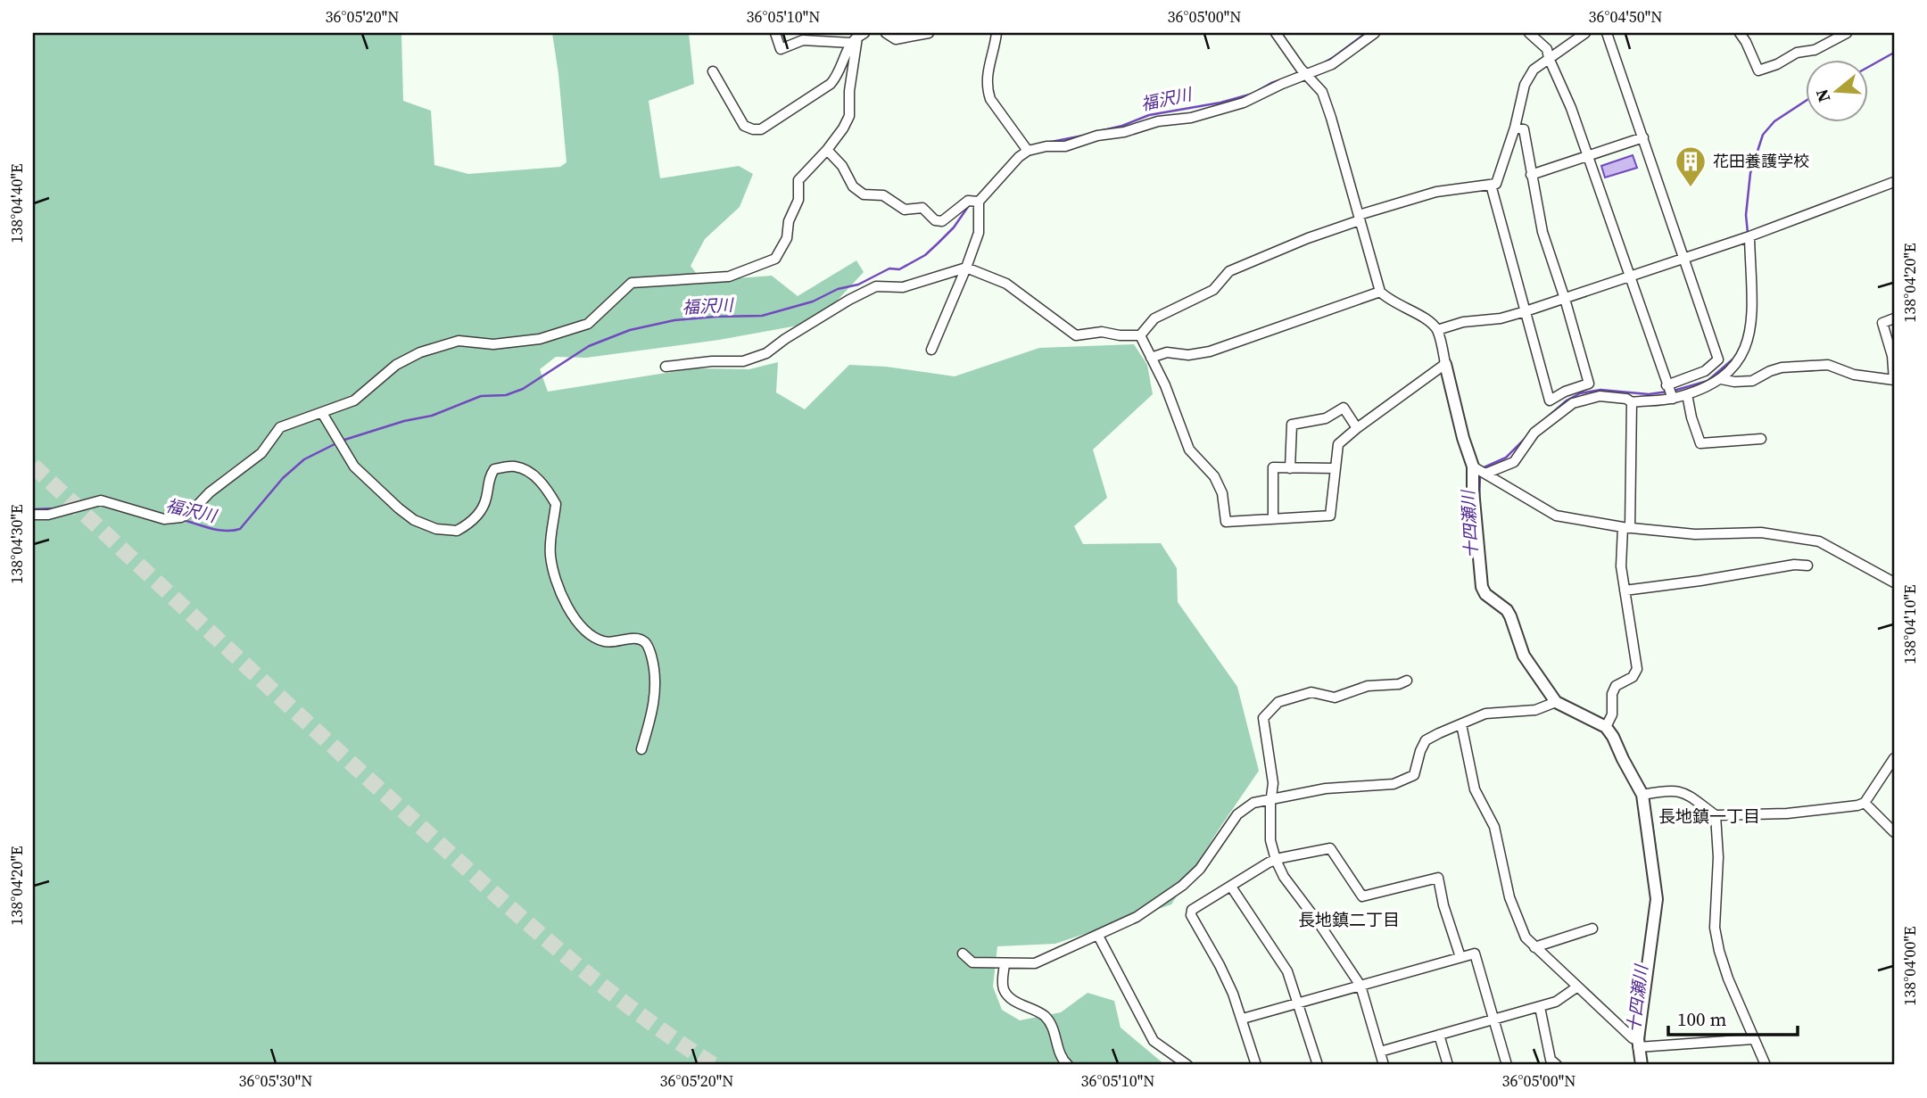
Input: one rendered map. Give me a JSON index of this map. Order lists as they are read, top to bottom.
{
  "districts": ["長地鎮一丁目", "長地鎮二丁目"],
  "water": ["福沢川", "十四瀬川"],
  "places": {
    "building": ["花田養護学校"]
  },
  "scale_bar": "100 m",
  "north": "left",
  "coordinates": [
    "36°05'20\"N",
    "36°05'10\"N",
    "36°05'00\"N",
    "36°04'50\"N",
    "138°04'40\"E",
    "138°04'20\"E",
    "138°04'30\"E",
    "138°04'10\"E",
    "138°04'00\"E",
    "36°05'30\"N"
  ]
}
